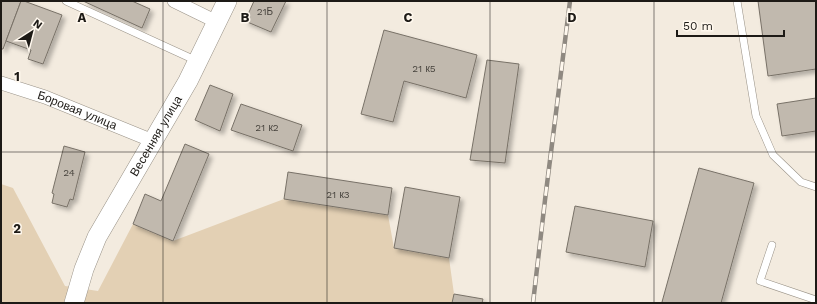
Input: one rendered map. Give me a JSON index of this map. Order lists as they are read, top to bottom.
{
  "streets": {
    "main road": ["Весенняя улица"],
    "street": ["Боровая улица"]
  },
  "crossings": [
    ["Боровая улица", "Весенняя улица"]
  ],
  "house_numbers": [
    "21Б",
    "21 к5",
    "21 к2",
    "24",
    "21 к3"
  ],
  "scale_bar": "50 m",
  "north": "top right",
  "grid": {
    "columns": [
      "A",
      "B",
      "C",
      "D"
    ],
    "rows": ["1", "2"]
  }
}
